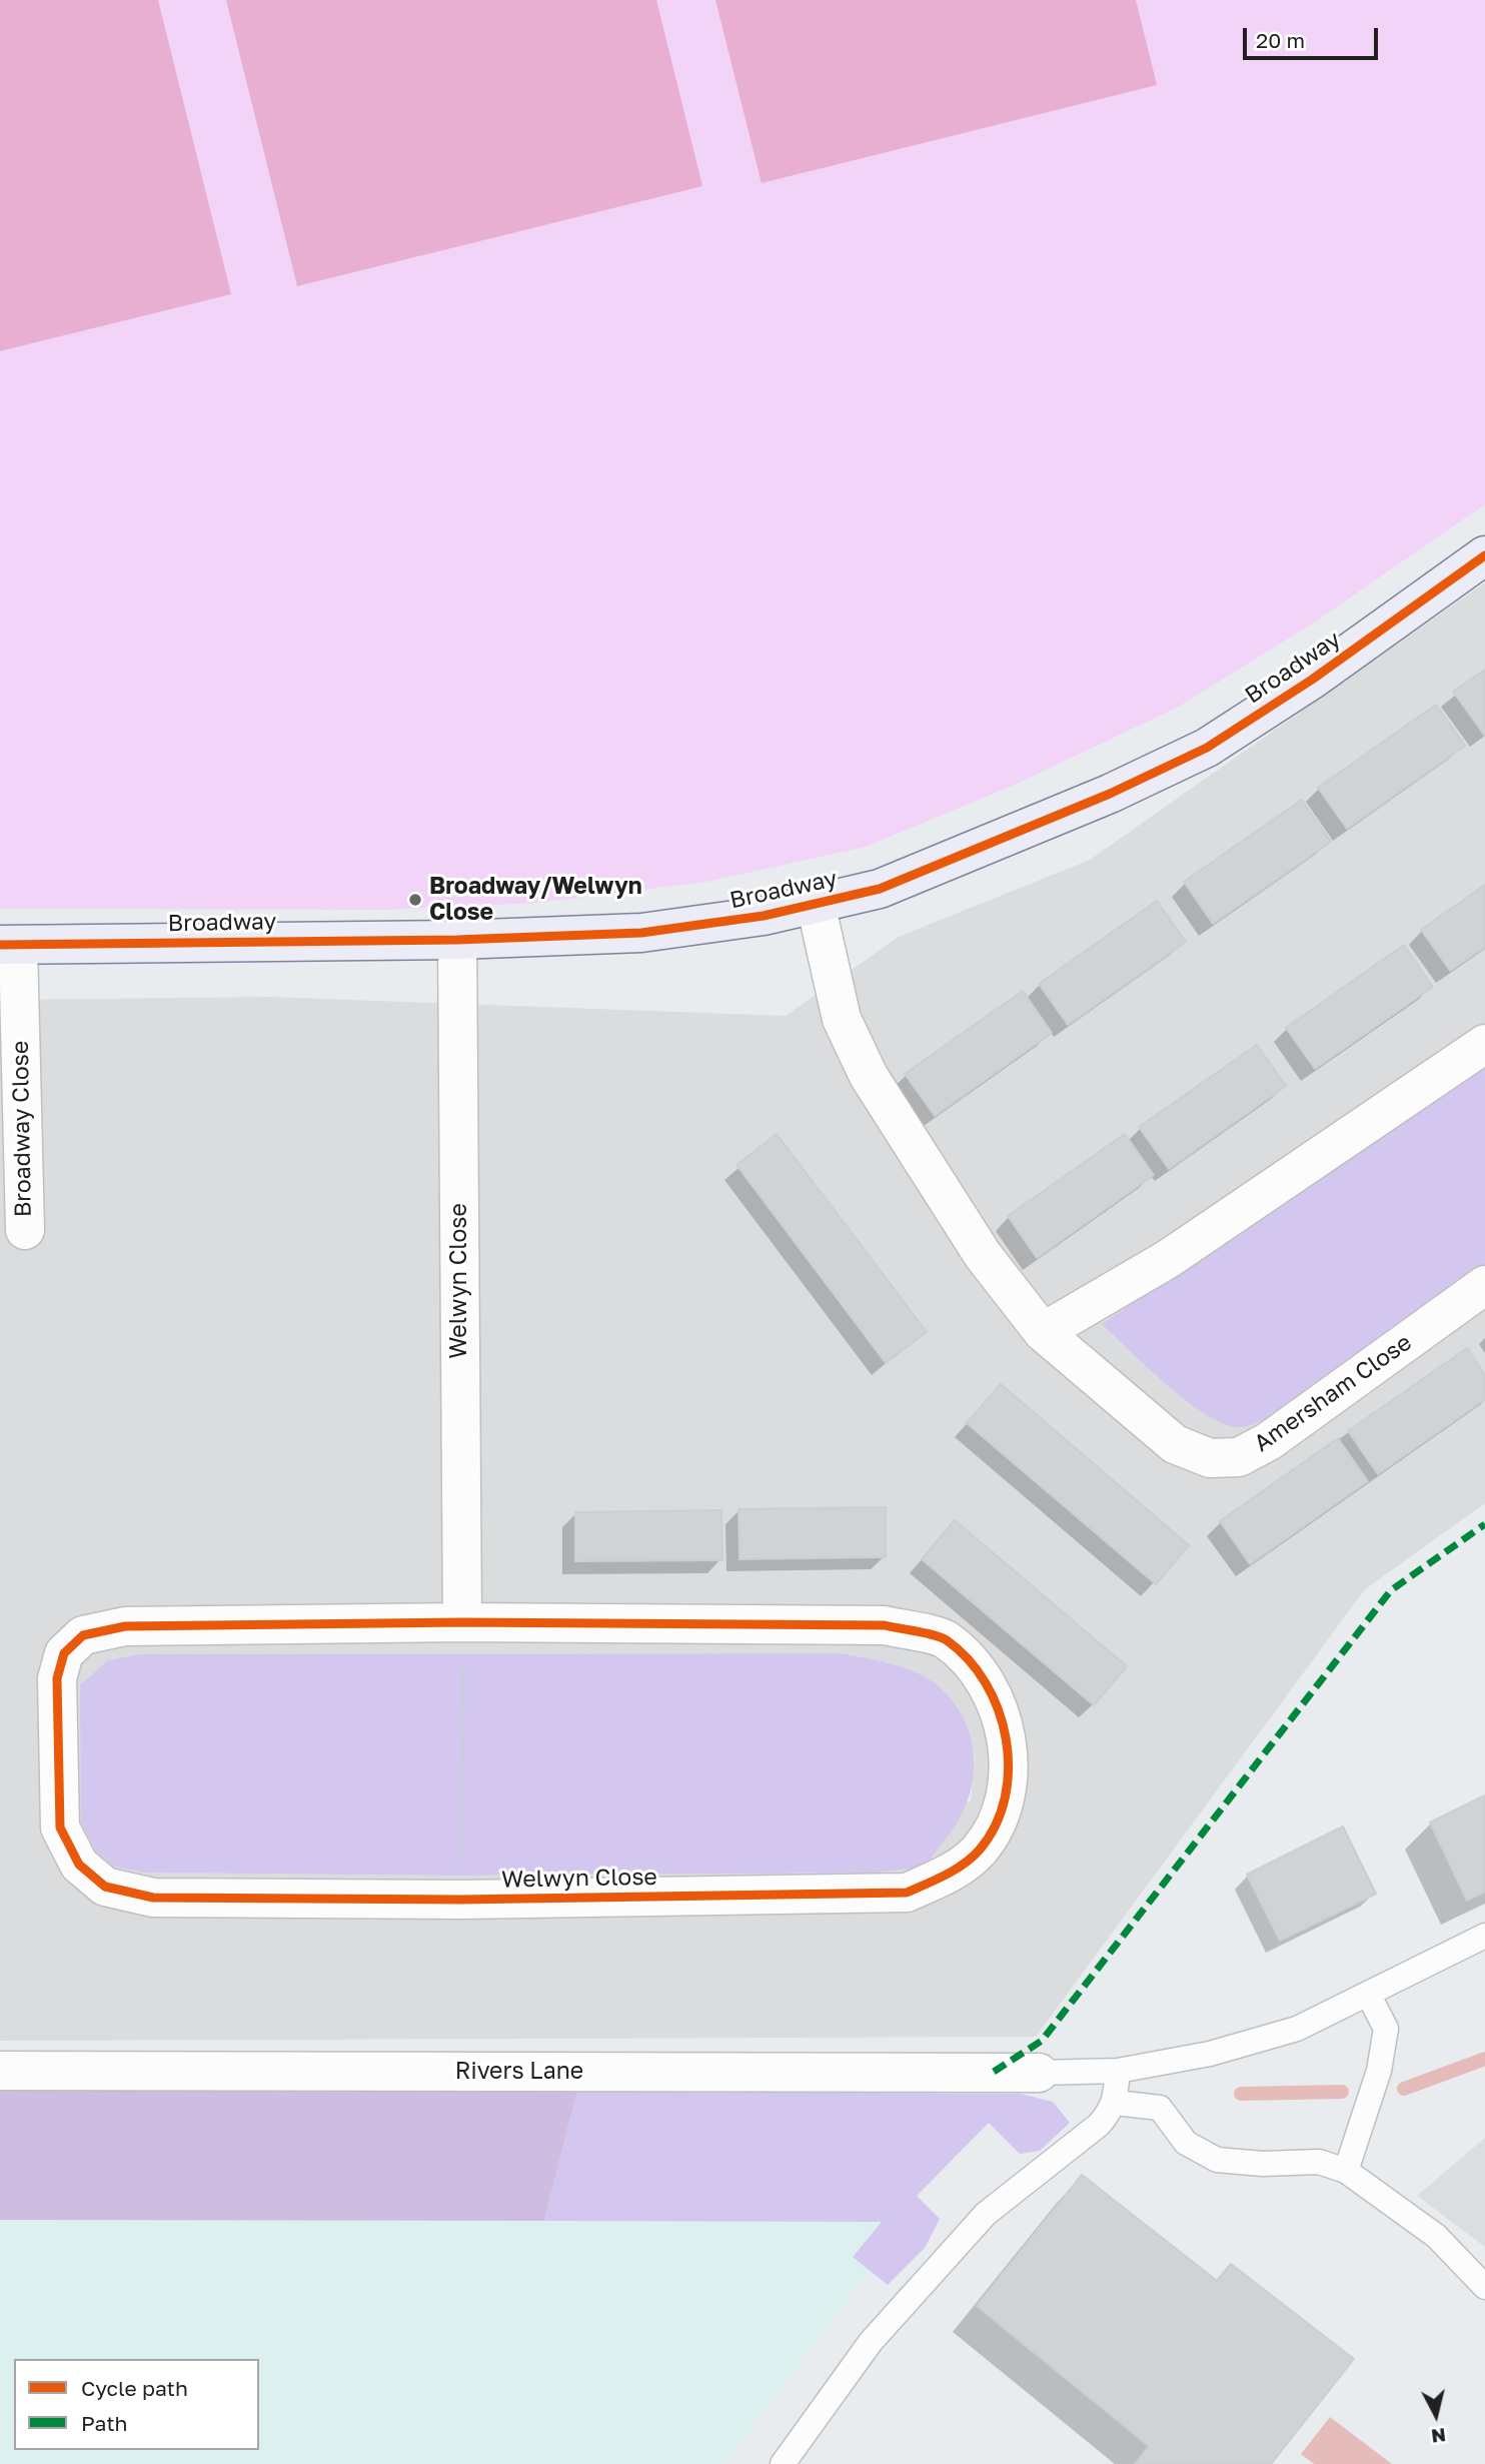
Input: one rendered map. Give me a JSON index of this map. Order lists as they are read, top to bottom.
{
  "streets": {
    "street": [
      "Broadway",
      "Broadway Close",
      "Welwyn Close",
      "Amersham Close",
      "Rivers Lane"
    ]
  },
  "crossings": [
    ["Broadway", "Broadway Close"],
    ["Broadway", "Welwyn Close"],
    ["Broadway", "Amersham Close"]
  ],
  "places": ["Broadway/Welwyn Close"],
  "legend": ["Cycle path", "Path"],
  "scale_bar": "20 m",
  "north": "bottom"
}
